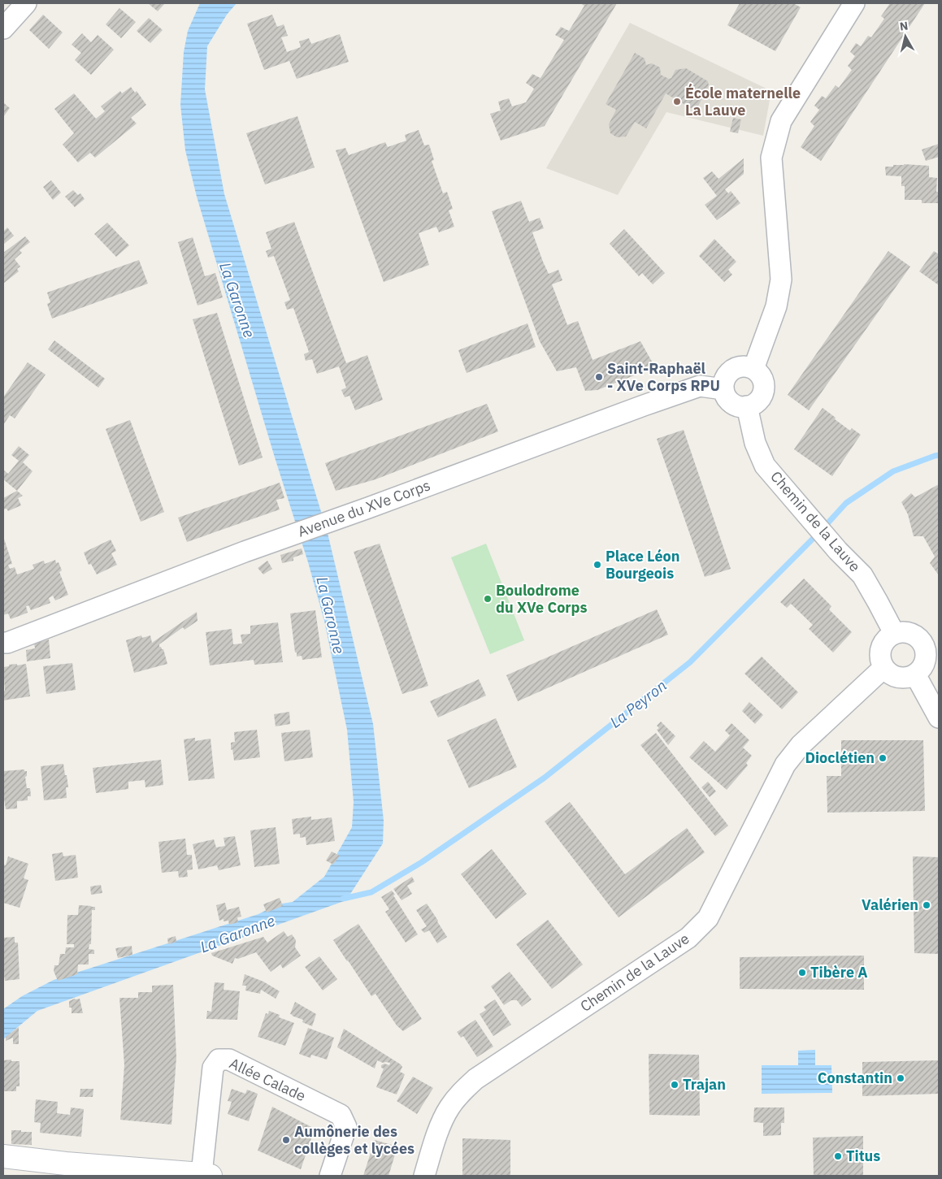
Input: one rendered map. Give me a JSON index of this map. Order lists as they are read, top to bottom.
{
  "streets": {
    "street": ["Avenue du XVe Corps", "Chemin de la Lauve", "Allée Calade"]
  },
  "crossings": [
    ["Avenue du XVe Corps", "Chemin de la Lauve"]
  ],
  "water": ["La Garonne", "La Peyron"],
  "places": [
    "École maternelle La Lauve",
    "Saint-Raphaël - XVe Corps RPU",
    "Place Léon Bourgeois",
    "Boulodrome du XVe Corps",
    "Dioclétien",
    "Valérien",
    "Tibère A",
    "Constantin",
    "Trajan",
    "Aumônerie des collèges et lycées",
    "Titus"
  ],
  "north": "top"
}
